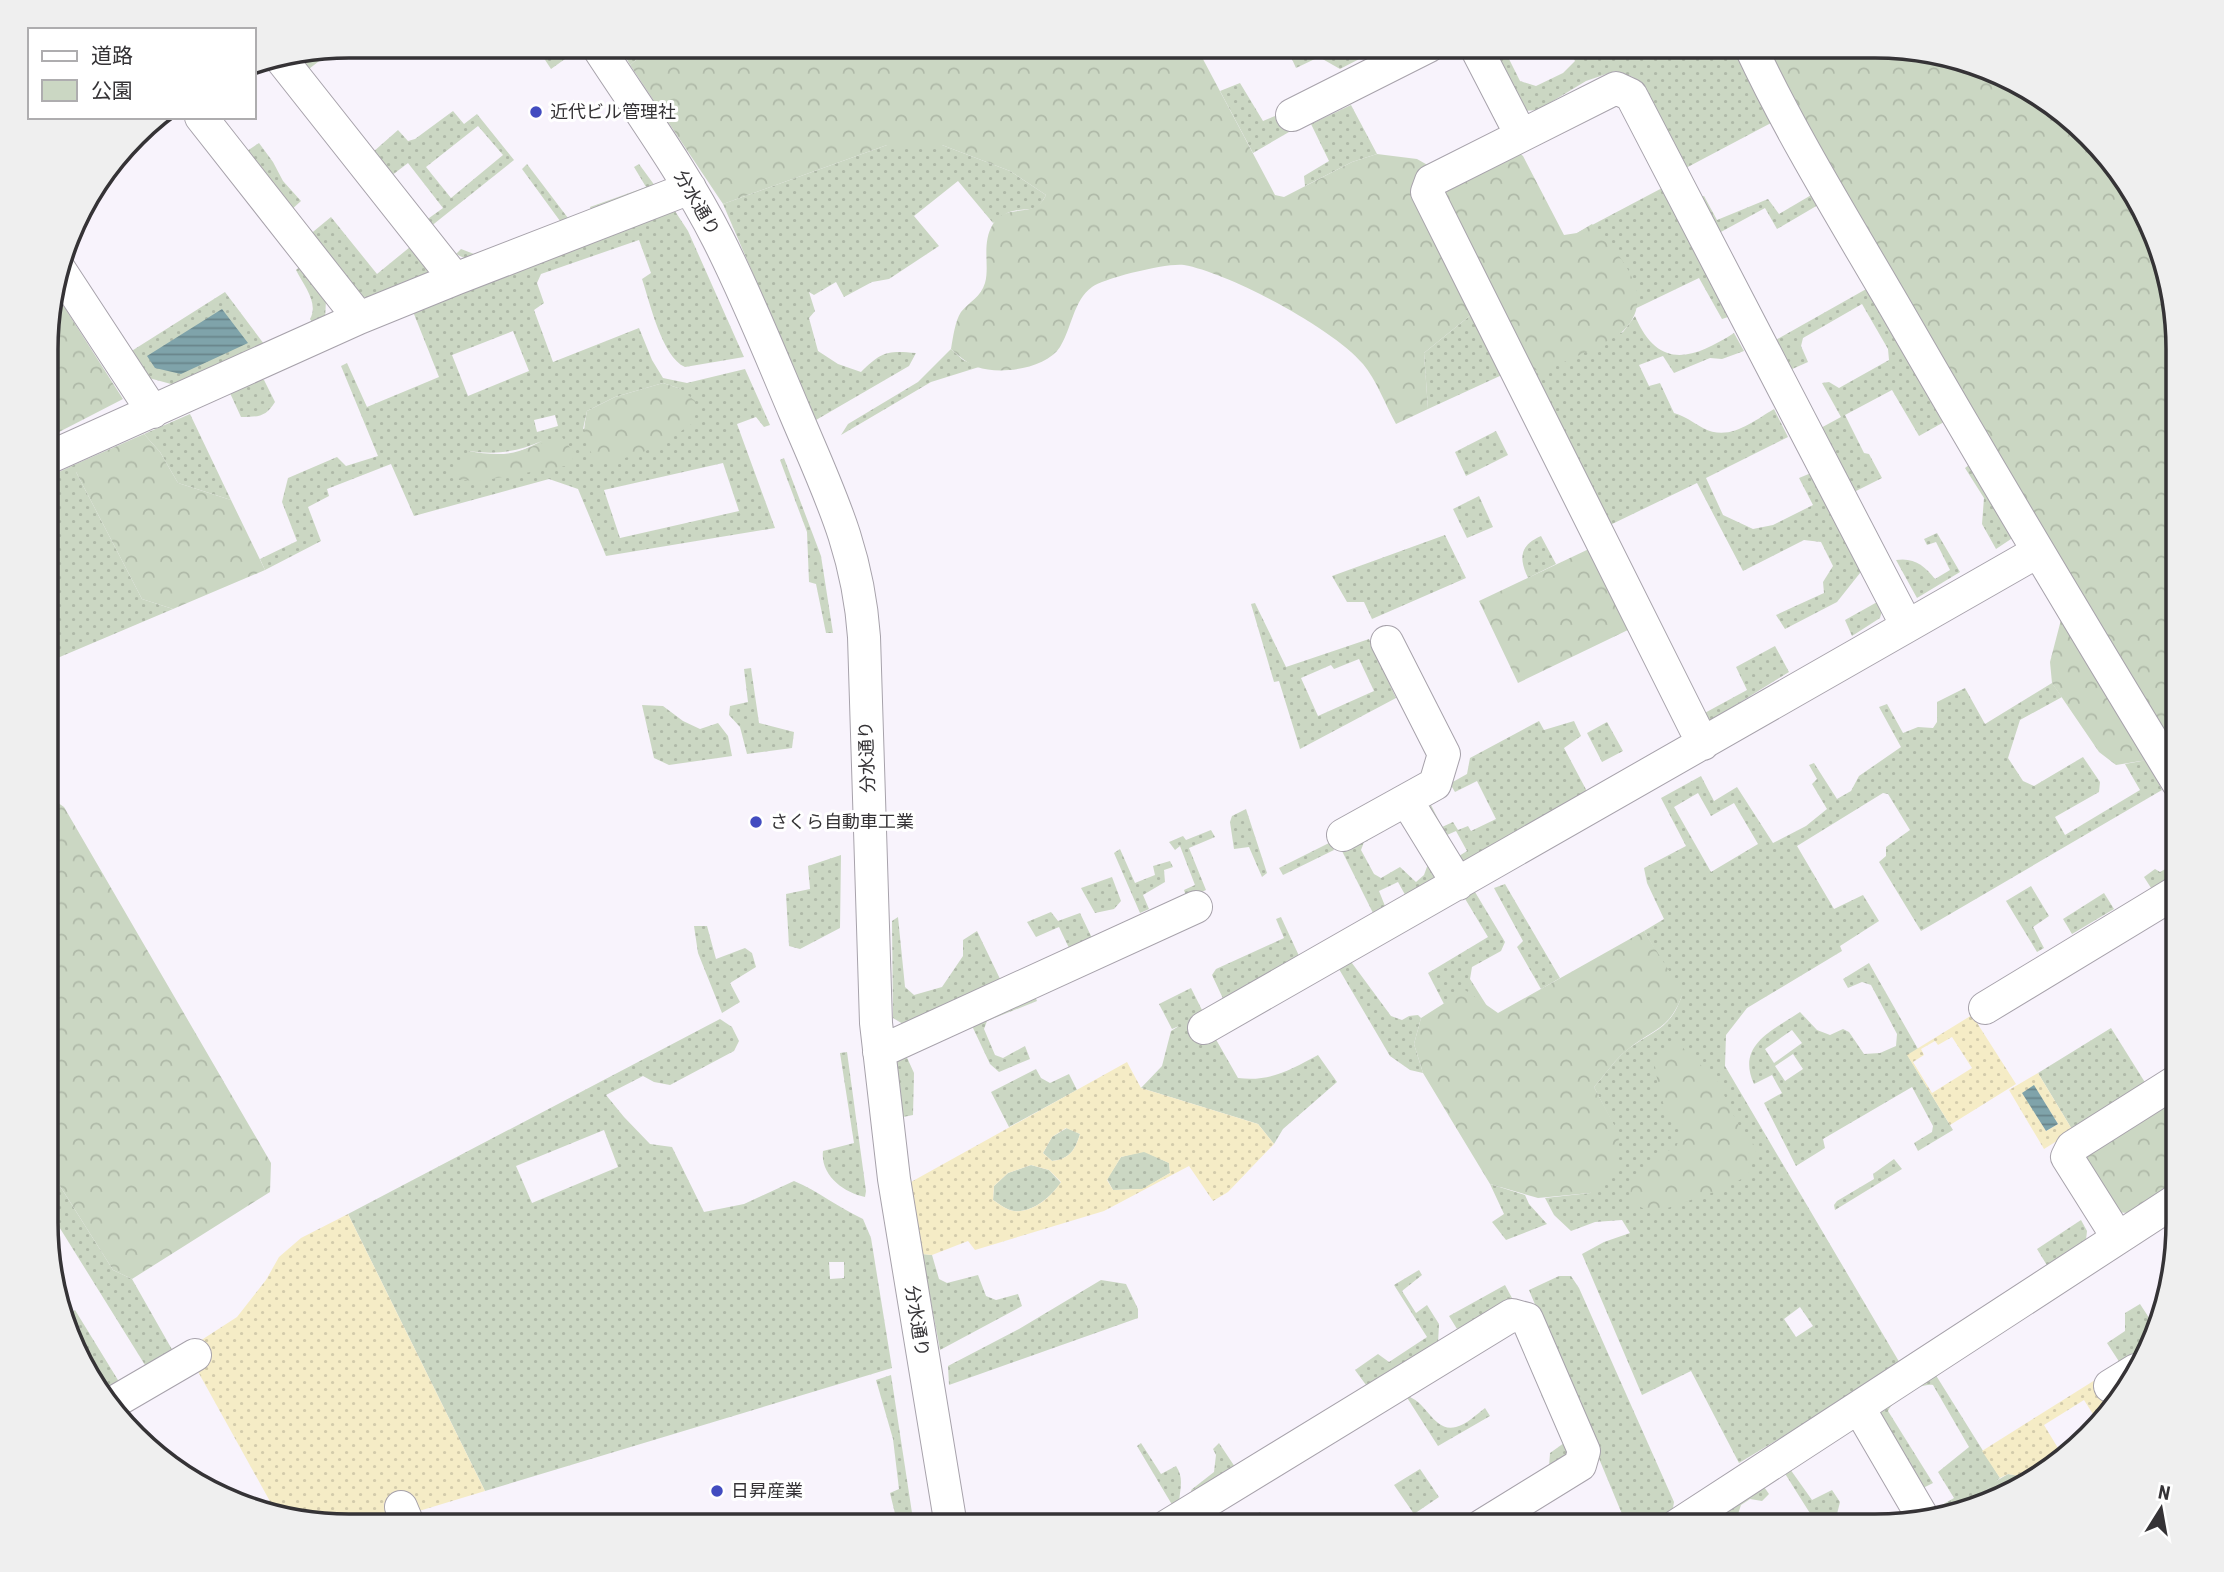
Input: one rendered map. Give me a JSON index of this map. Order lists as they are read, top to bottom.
{
  "streets": {
    "street": ["分水通り"]
  },
  "places": ["近代ビル管理社", "さくら自動車工業", "日昇産業"],
  "legend": ["道路", "公園"],
  "north": "top"
}
